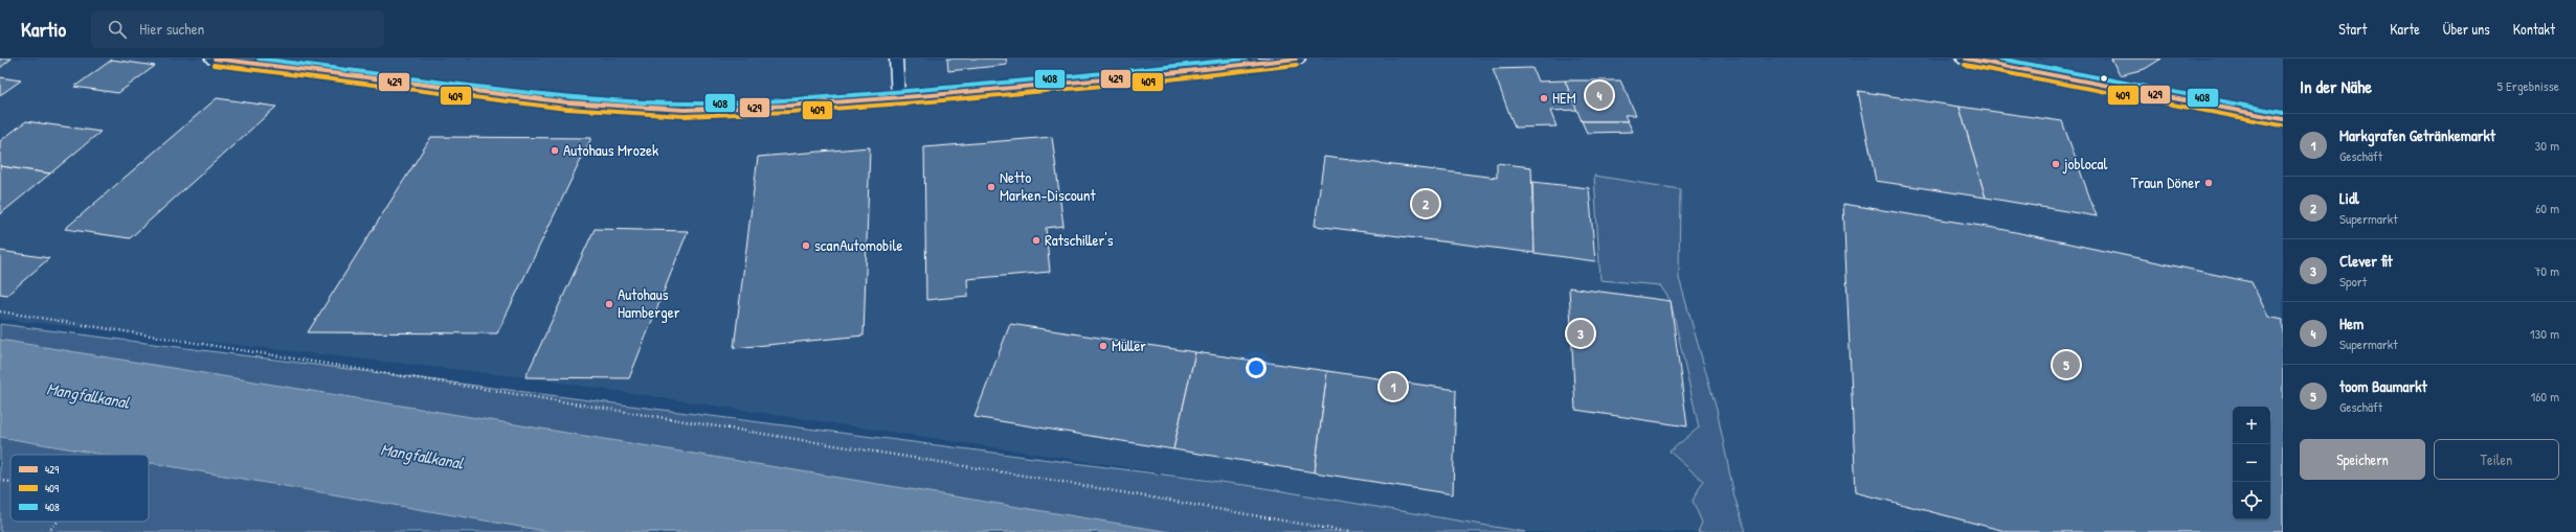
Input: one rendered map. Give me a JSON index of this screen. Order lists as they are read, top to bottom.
{
  "water": ["Mangfallkanal"],
  "places": [
    "HEM",
    "Autohaus Mrozek",
    "joblocal",
    "Traun Döner",
    "Netto Marken-Discount",
    "Ratschiller's",
    "scanAutomobile",
    "Autohaus Hamberger",
    "Müller"
  ],
  "lines": ["transit line 429", "transit line 408", "transit line 409"],
  "legend": ["429", "409", "408"],
  "page": {
    "header": "Kartio",
    "search": "Hier suchen",
    "nav": [
      "Start",
      "Karte",
      "Über uns",
      "Kontakt"
    ],
    "heading": ["In der Nähe", "5 Ergebnisse"],
    "pins": [
      "4",
      "2",
      "3",
      "5",
      "1"
    ],
    "list": [
      {
        "mark": "1",
        "name": "Markgrafen Getränkemarkt",
        "note": "Geschäft",
        "value": "30 m"
      },
      {
        "mark": "2",
        "name": "Lidl",
        "note": "Supermarkt",
        "value": "60 m"
      },
      {
        "mark": "3",
        "name": "Clever fit",
        "note": "Sport",
        "value": "70 m"
      },
      {
        "mark": "4",
        "name": "Hem",
        "note": "Supermarkt",
        "value": "130 m"
      },
      {
        "mark": "5",
        "name": "toom Baumarkt",
        "note": "Geschäft",
        "value": "160 m"
      }
    ],
    "map_buttons": ["+", "−"],
    "buttons": ["Speichern", "Teilen"]
  }
}
